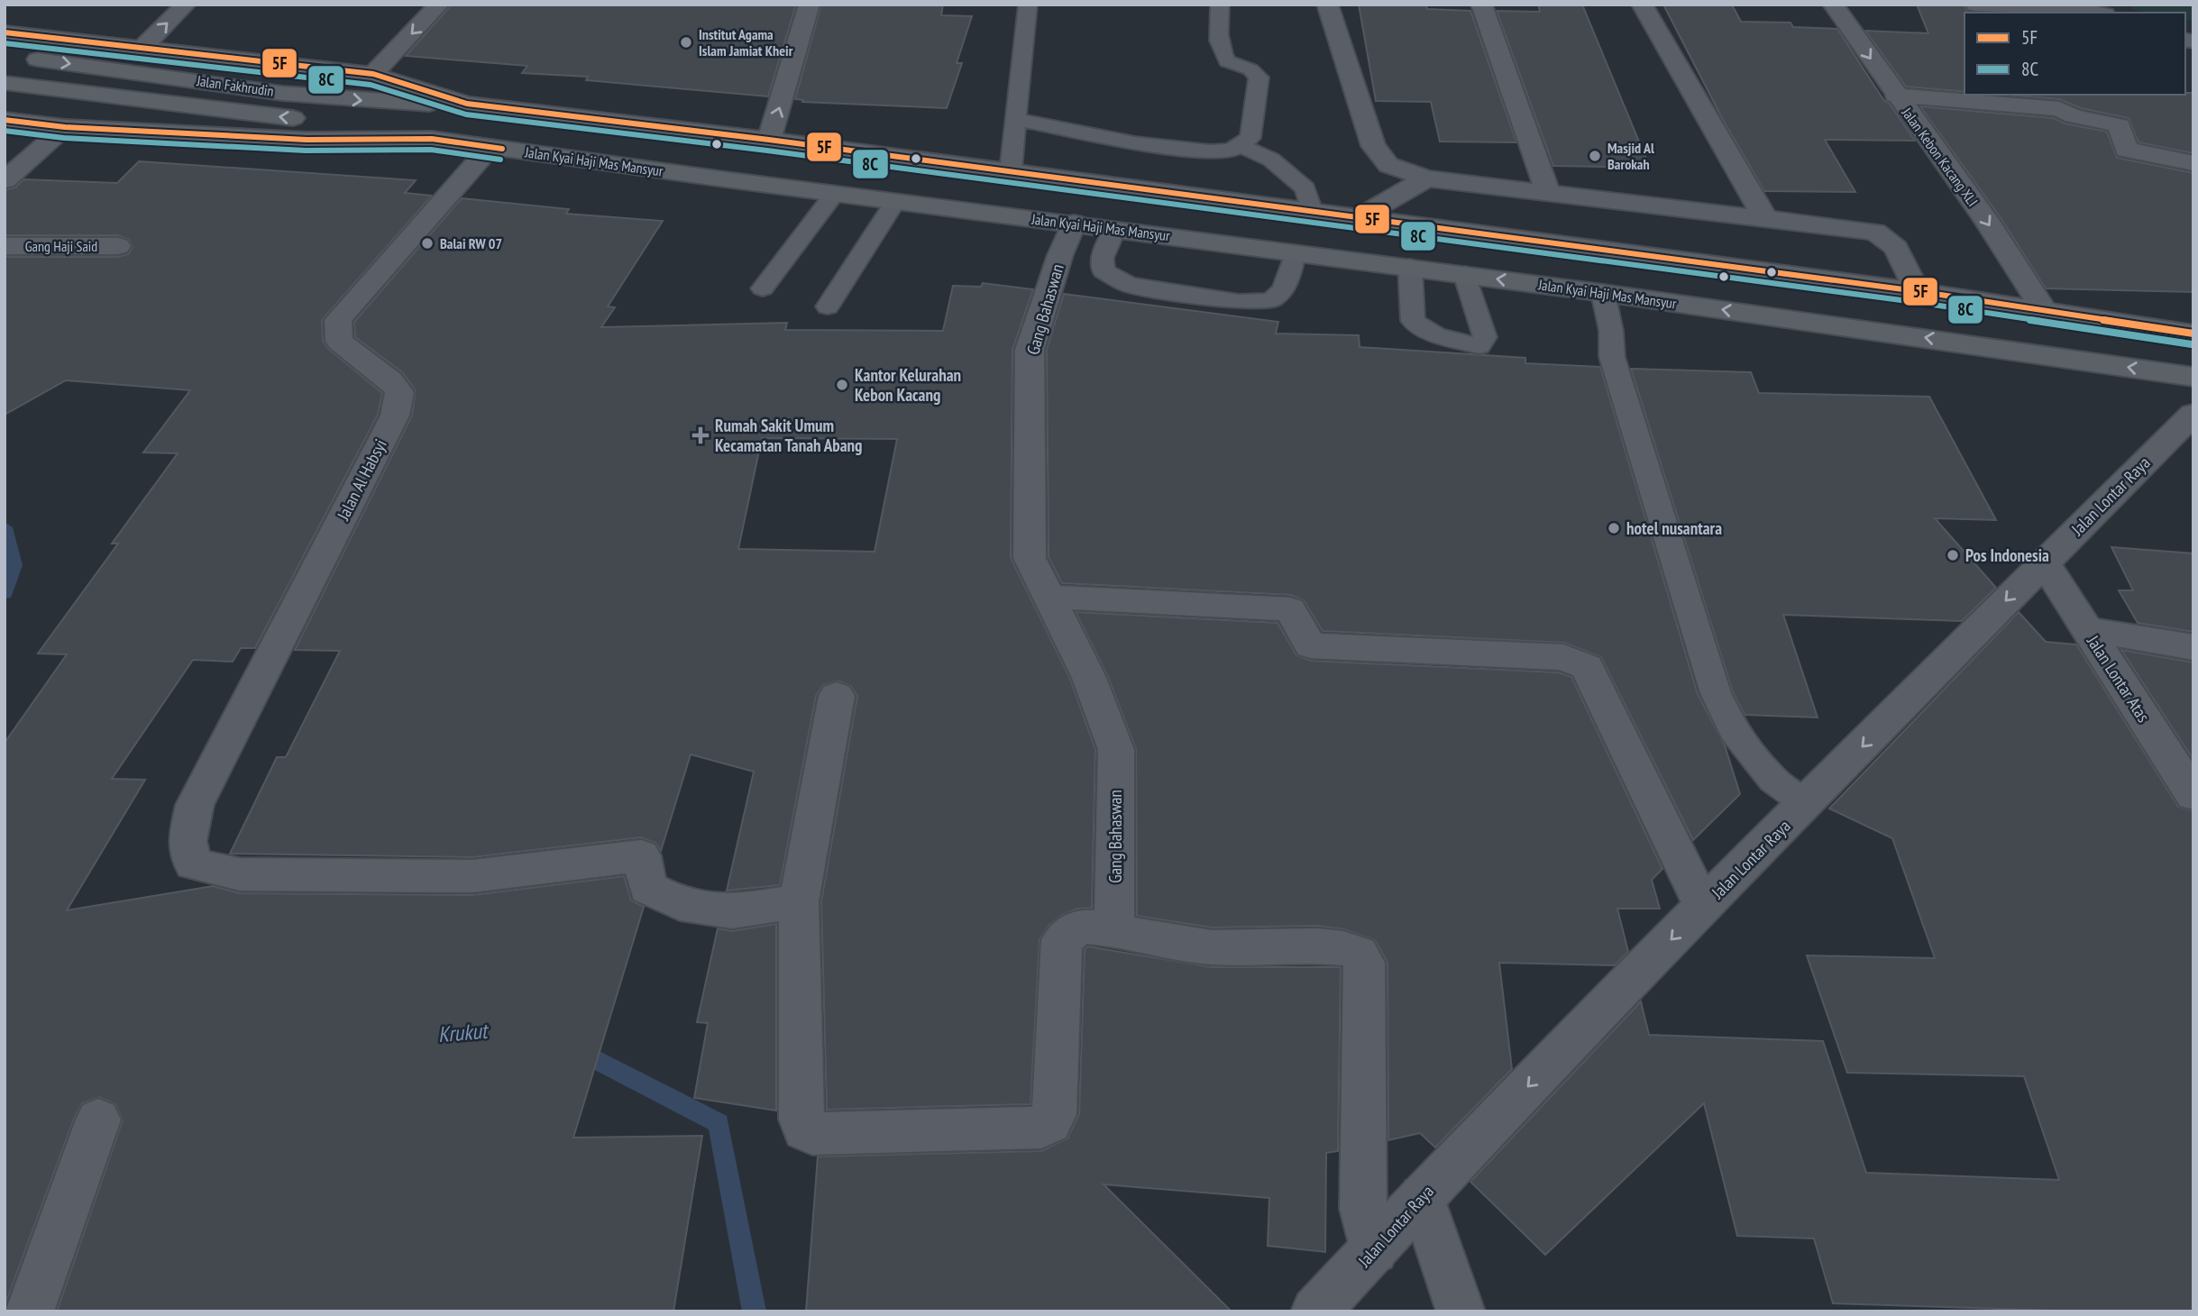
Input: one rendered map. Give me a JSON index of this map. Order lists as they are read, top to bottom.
{
  "streets": {
    "main road": ["Jalan Fakhrudin", "Jalan Kyai Haji Mas Mansyur"],
    "street": [
      "Jalan Kebon Kacang XLI",
      "Gang Haji Said",
      "Gang Bahaswan",
      "Jalan Al Habsyi",
      "Jalan Lontar Raya",
      "Jalan Lontar Atas"
    ]
  },
  "crossings": [
    ["Jalan Fakhrudin", "Jalan Kyai Haji Mas Mansyur"],
    ["Jalan Kyai Haji Mas Mansyur", "Gang Bahaswan"],
    ["Jalan Kyai Haji Mas Mansyur", "Jalan Al Habsyi"],
    ["Jalan Lontar Raya", "Jalan Lontar Atas"]
  ],
  "one_way": ["Jalan Lontar Raya"],
  "water": ["Krukut"],
  "places": {
    "other": [
      "Institut Agama Islam Jamiat Kheir",
      "Masjid Al Barokah",
      "Balai RW 07",
      "Kantor Kelurahan Kebon Kacang",
      "hotel nusantara",
      "Pos Indonesia"
    ],
    "health": ["Rumah Sakit Umum Kecamatan Tanah Abang"]
  },
  "lines": ["transit line 5F", "transit line 8C"],
  "legend": ["5F", "8C"]
}
